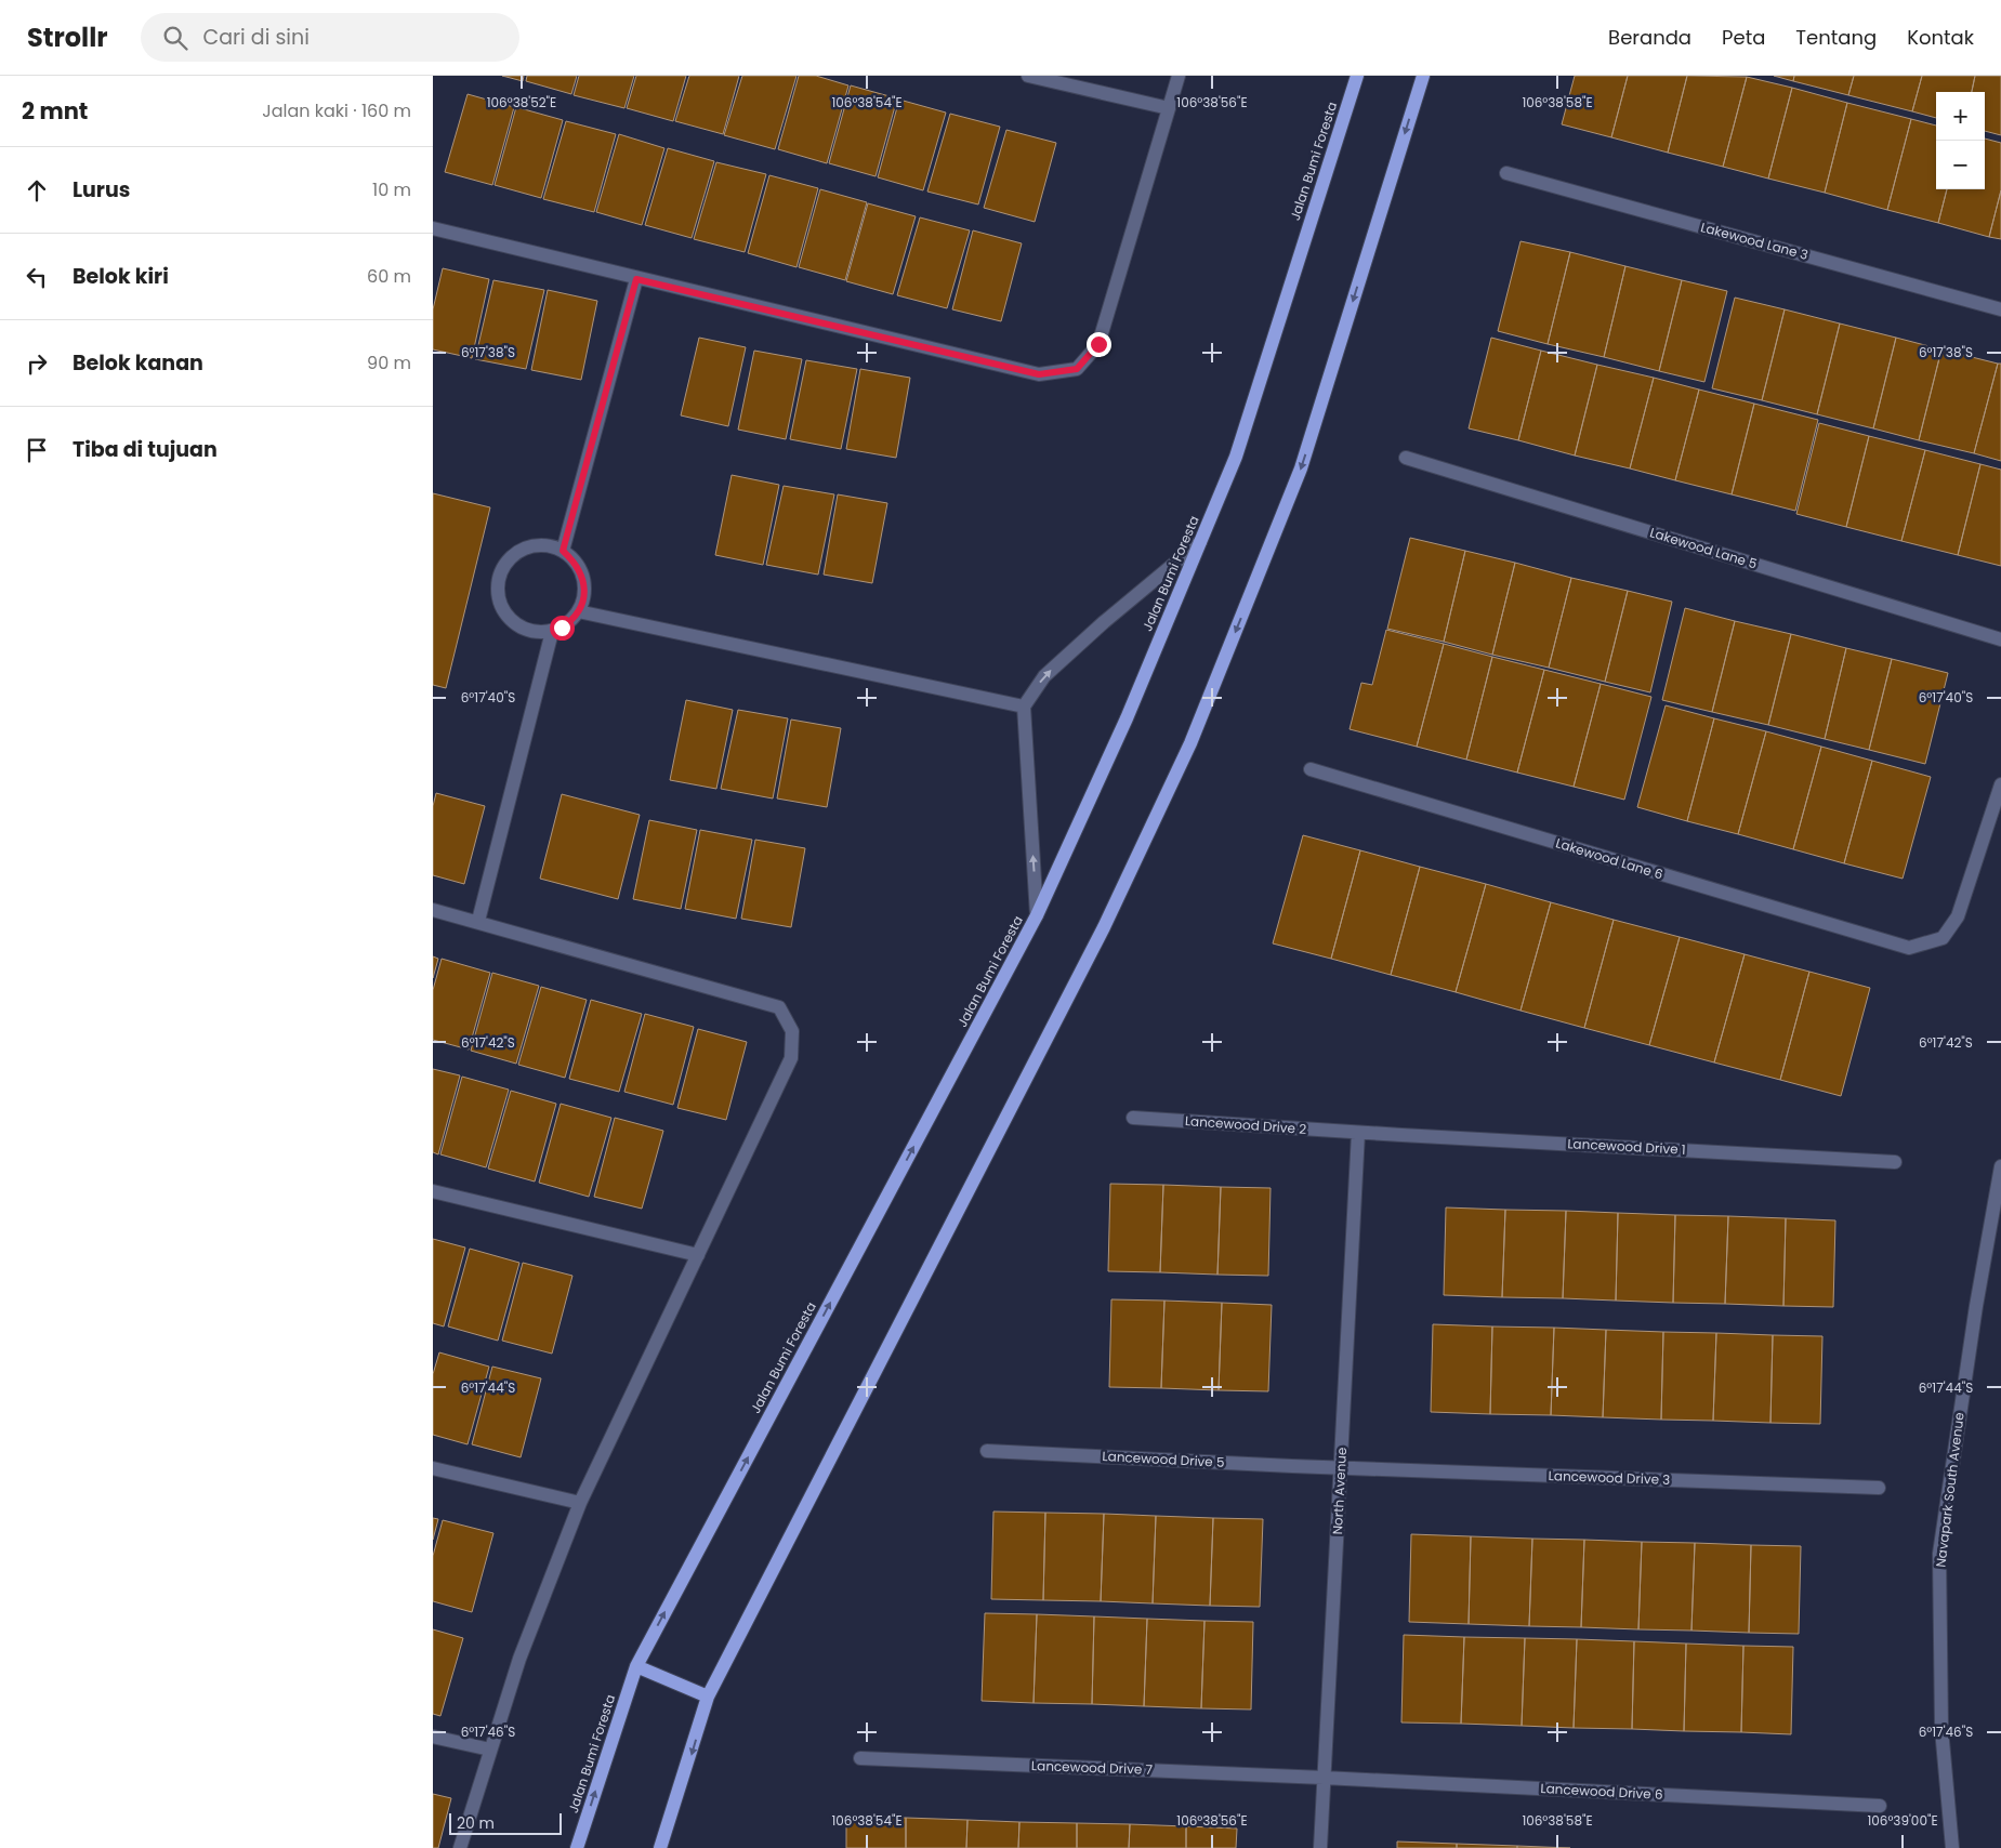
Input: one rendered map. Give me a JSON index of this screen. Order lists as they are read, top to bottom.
{
  "streets": {
    "main road": ["Jalan Bumi Foresta"],
    "street": [
      "Lakewood Lane 3",
      "Lakewood Lane 5",
      "Lakewood Lane 6",
      "Lancewood Drive 2",
      "Lancewood Drive 1",
      "Lancewood Drive 5",
      "Lancewood Drive 3",
      "Navapark South Avenue",
      "North Avenue",
      "Lancewood Drive 7",
      "Lancewood Drive 6"
    ]
  },
  "crossings": [
    ["Lancewood Drive 2", "Lancewood Drive 1"],
    ["Lancewood Drive 2", "North Avenue"],
    ["Lancewood Drive 1", "North Avenue"],
    ["Lancewood Drive 5", "Lancewood Drive 3"],
    ["Lancewood Drive 5", "North Avenue"],
    ["Lancewood Drive 3", "North Avenue"],
    ["North Avenue", "Lancewood Drive 7"],
    ["North Avenue", "Lancewood Drive 6"],
    ["Lancewood Drive 7", "Lancewood Drive 6"]
  ],
  "scale_bar": "20 m",
  "page": {
    "header": "Strollr",
    "search": "Cari di sini",
    "nav": [
      "Beranda",
      "Peta",
      "Tentang",
      "Kontak"
    ],
    "heading": ["2 mnt", "Jalan kaki · 160 m"],
    "map_buttons": ["+", "−"],
    "list": [
      ["Lurus", "10 m"],
      ["Belok kiri", "60 m"],
      ["Belok kanan", "90 m"],
      "Tiba di tujuan"
    ],
    "scale": "20 m"
  },
  "coordinates": [
    "106°38'52\"E",
    "106°38'54\"E",
    "106°38'56\"E",
    "106°38'58\"E",
    "6°17'38\"S",
    "6°17'40\"S",
    "6°17'42\"S",
    "6°17'44\"S",
    "6°17'46\"S",
    "106°39'00\"E"
  ]
}
